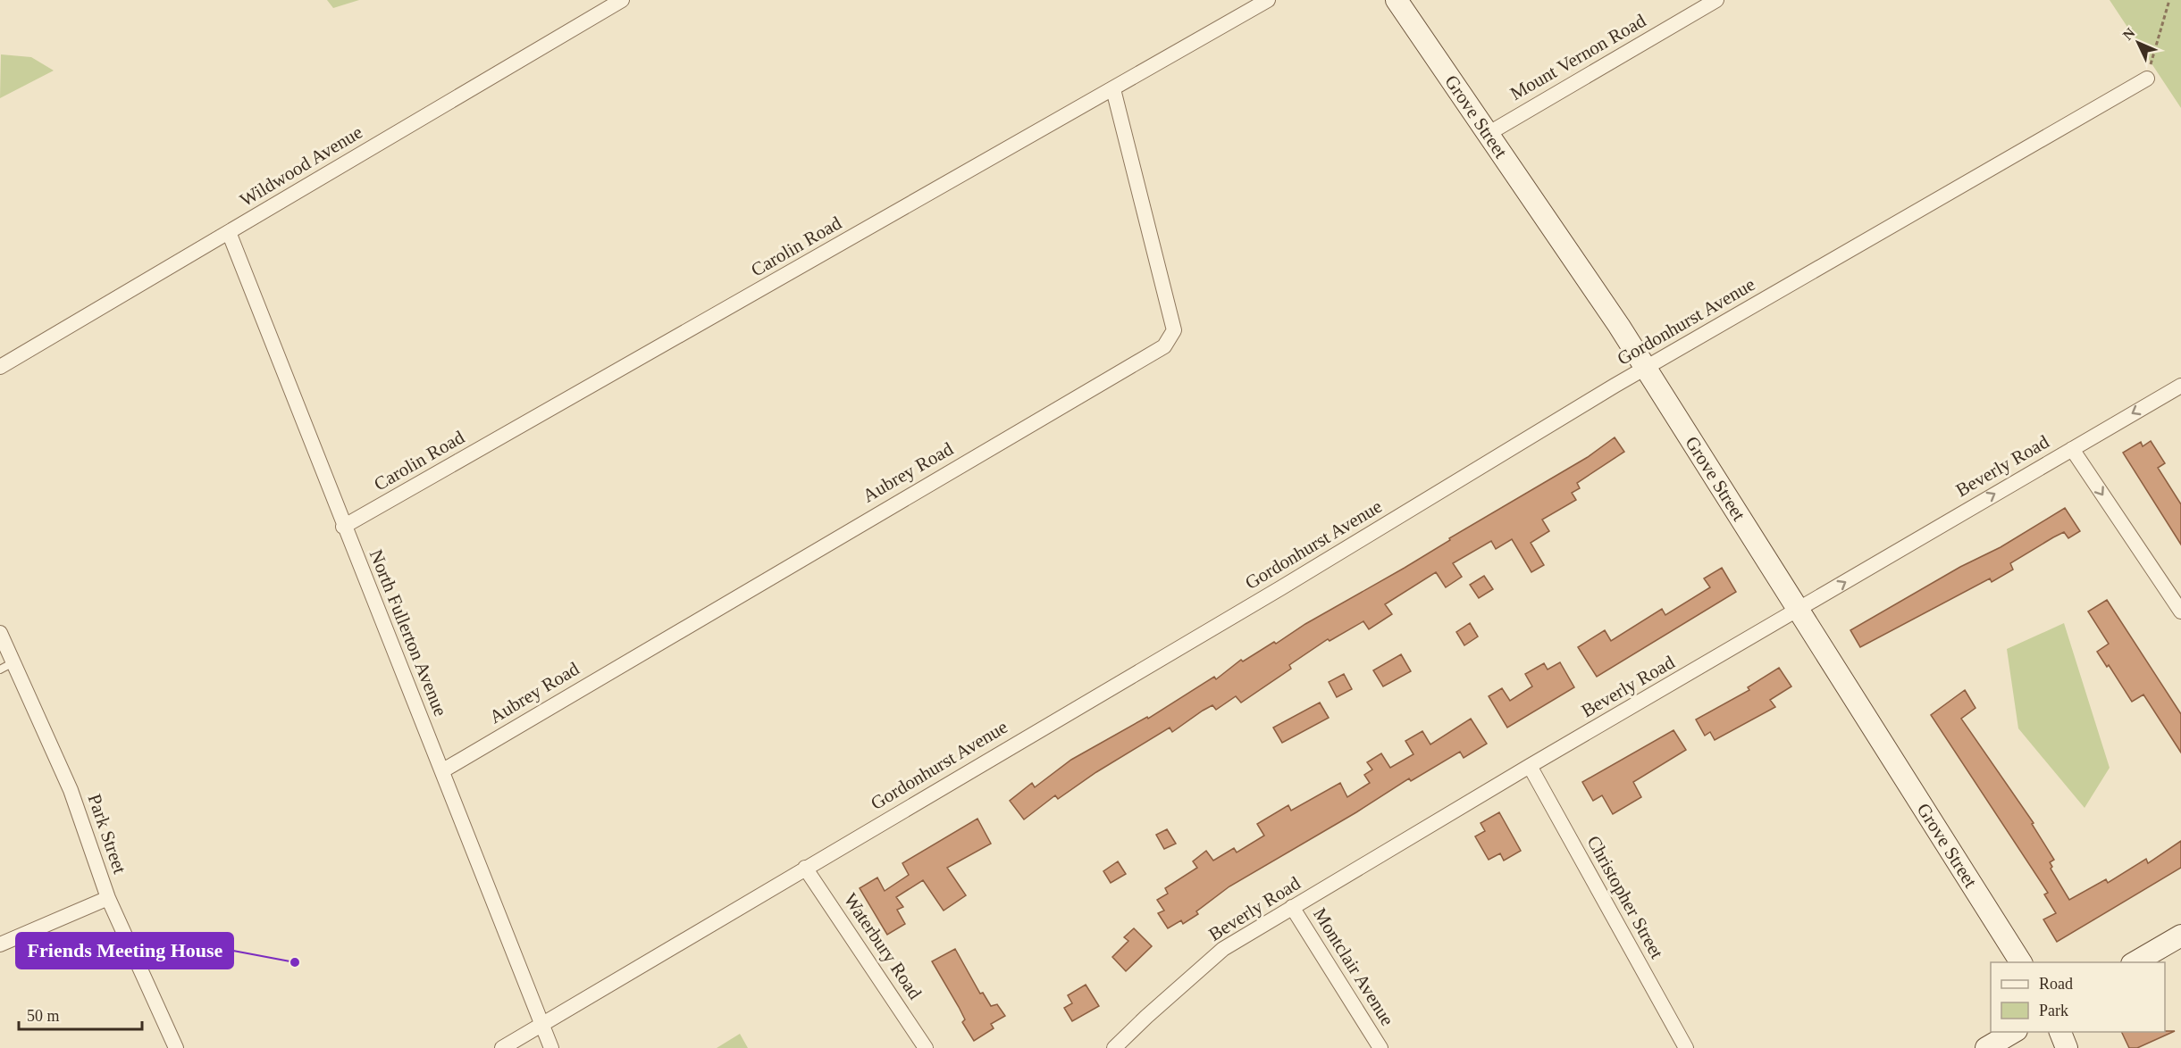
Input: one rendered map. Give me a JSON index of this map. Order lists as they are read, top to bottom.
{
  "streets": {
    "main road": ["Grove Street"],
    "street": [
      "Mount Vernon Road",
      "Wildwood Avenue",
      "Carolin Road",
      "Gordonhurst Avenue",
      "Beverly Road",
      "Aubrey Road",
      "North Fullerton Avenue",
      "Park Street",
      "Christopher Street",
      "Waterbury Road",
      "Montclair Avenue"
    ]
  },
  "crossings": [
    ["Mount Vernon Road", "Grove Street"],
    ["Grove Street", "Gordonhurst Avenue"],
    ["Grove Street", "Beverly Road"],
    ["Wildwood Avenue", "North Fullerton Avenue"],
    ["Carolin Road", "Aubrey Road"],
    ["Carolin Road", "North Fullerton Avenue"],
    ["Gordonhurst Avenue", "North Fullerton Avenue"],
    ["Gordonhurst Avenue", "Waterbury Road"],
    ["Beverly Road", "Christopher Street"],
    ["Beverly Road", "Montclair Avenue"],
    ["Aubrey Road", "North Fullerton Avenue"]
  ],
  "places": ["Friends Meeting House"],
  "legend": ["Road", "Park"],
  "scale_bar": "50 m",
  "north": "top left"
}
